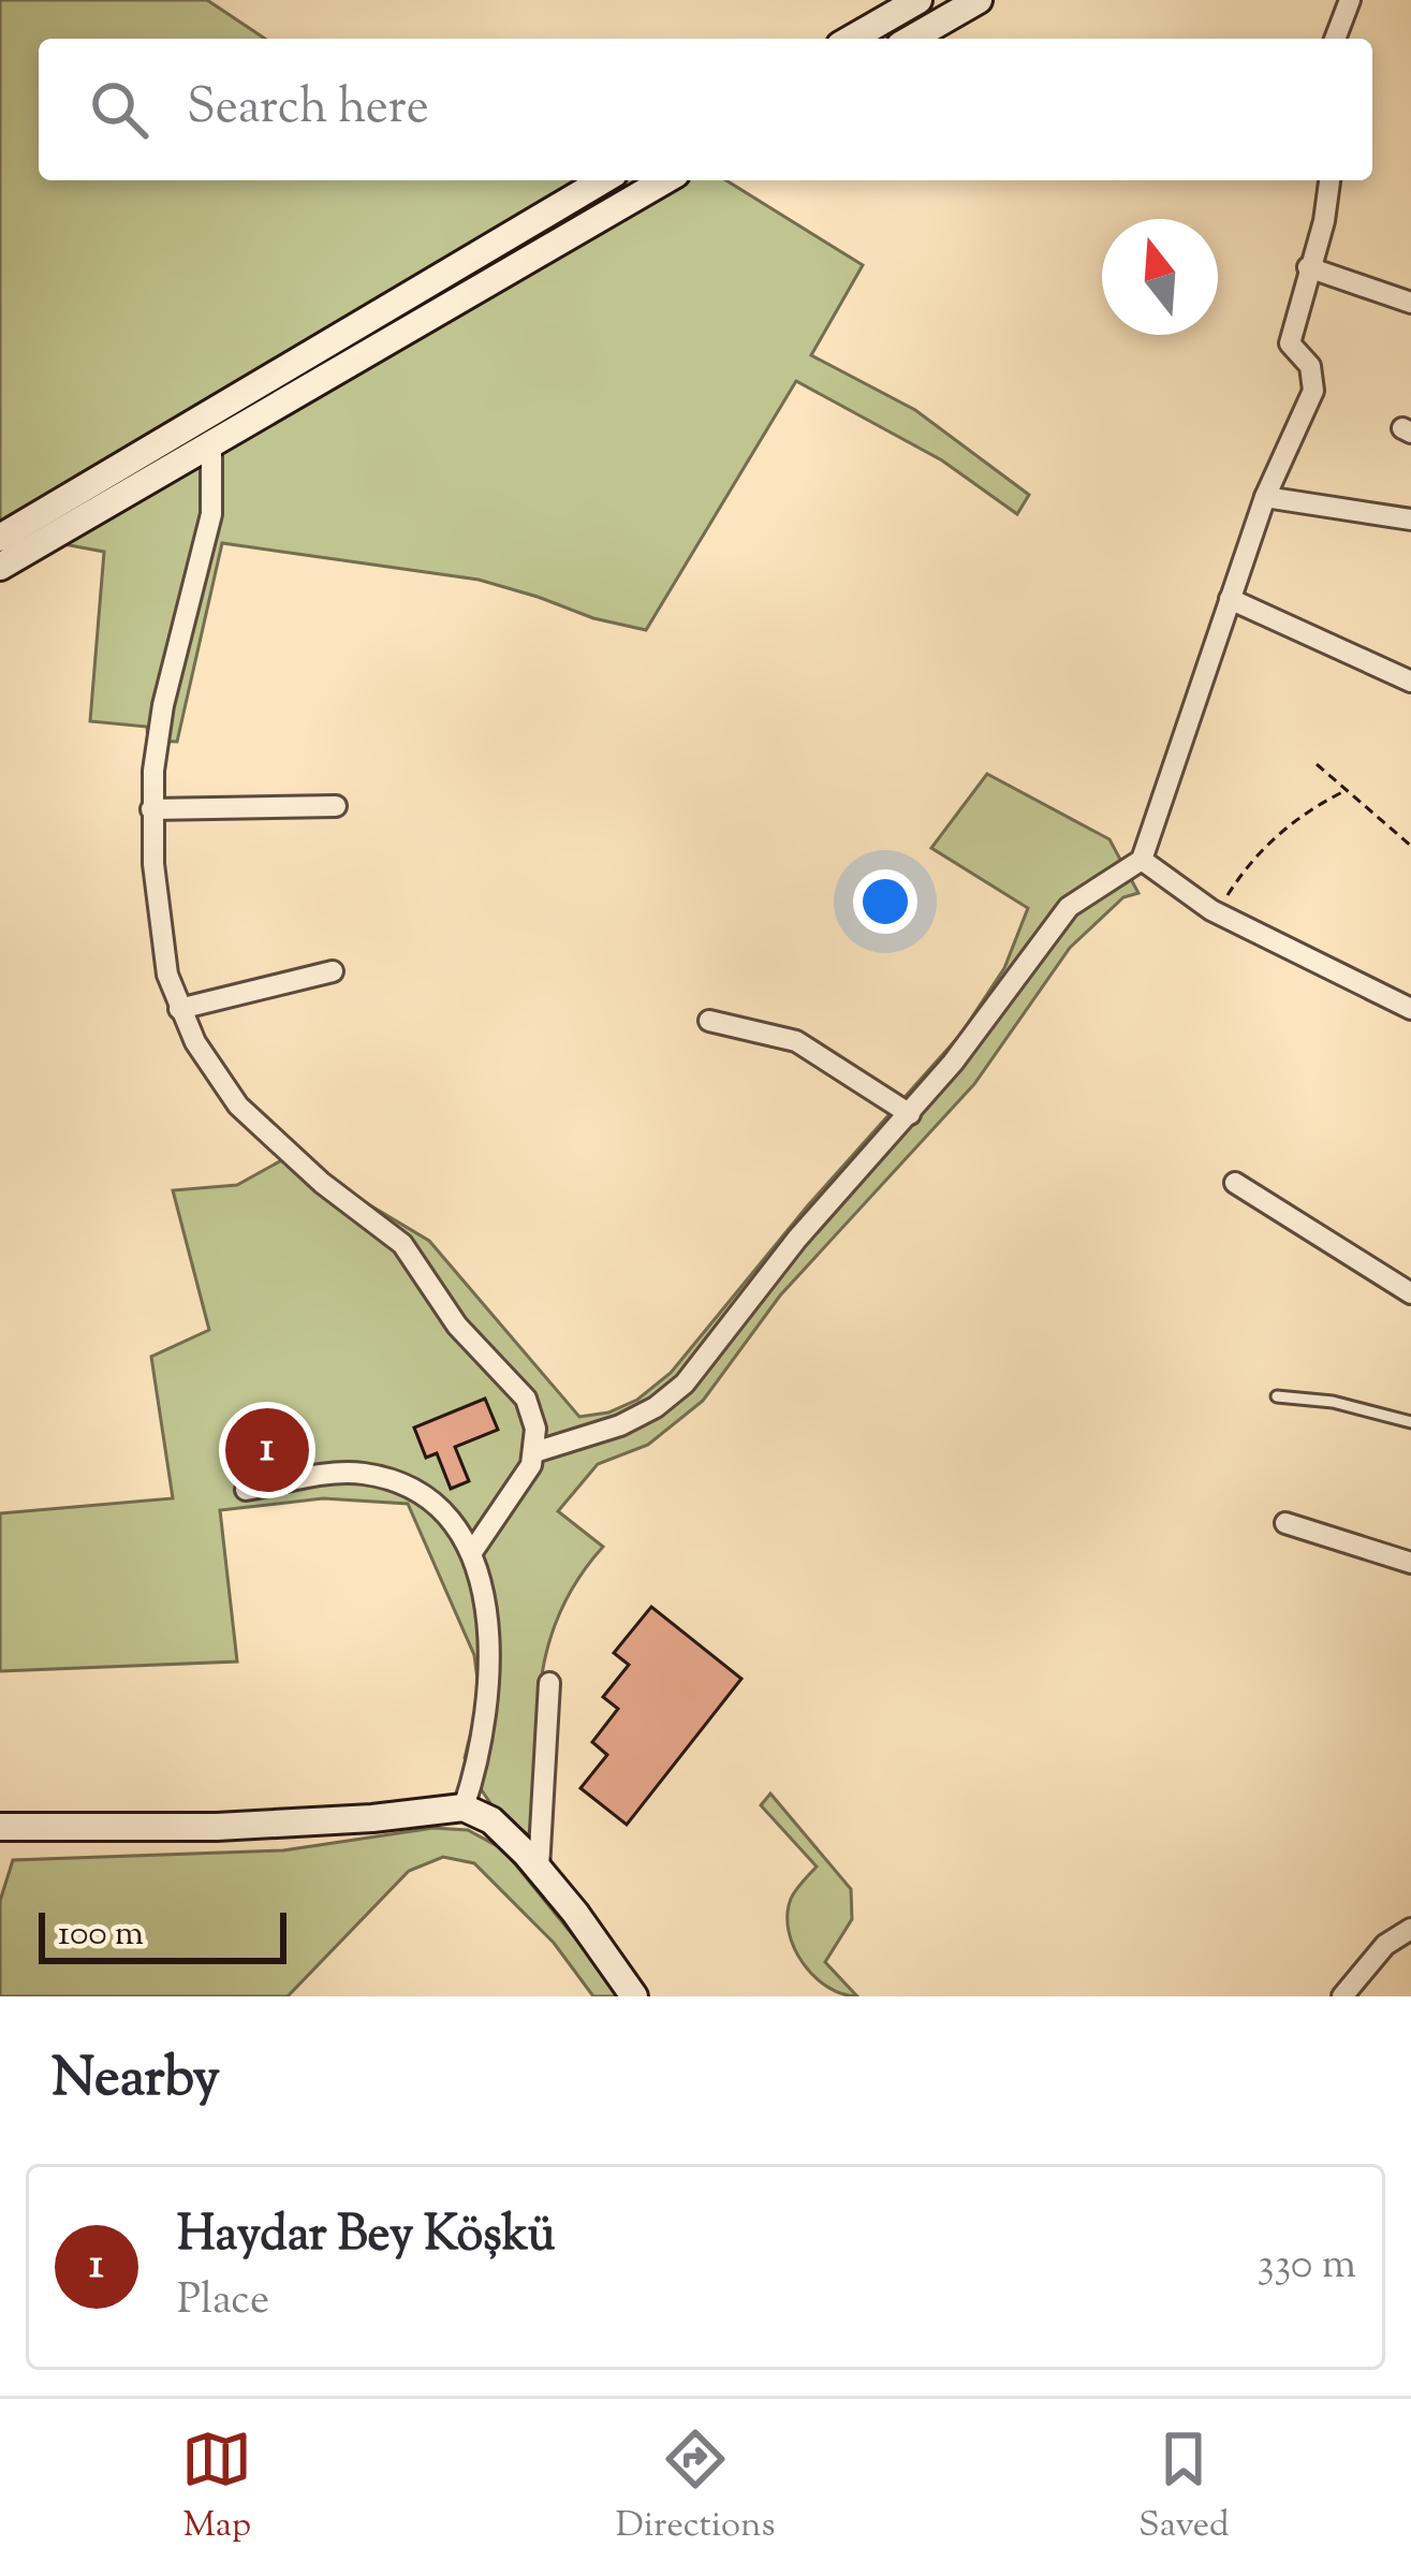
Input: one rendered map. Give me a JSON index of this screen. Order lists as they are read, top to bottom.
{
  "scale_bar": "100 m",
  "north": "top",
  "page": {
    "search": "Search here",
    "pins": "1",
    "scale": "100 m",
    "heading": "Nearby",
    "list": [
      {
        "mark": "1",
        "name": "Haydar Bey Köşkü",
        "note": "Place",
        "value": "330 m"
      }
    ],
    "nav": ["Map", "Directions", "Saved"]
  }
}
